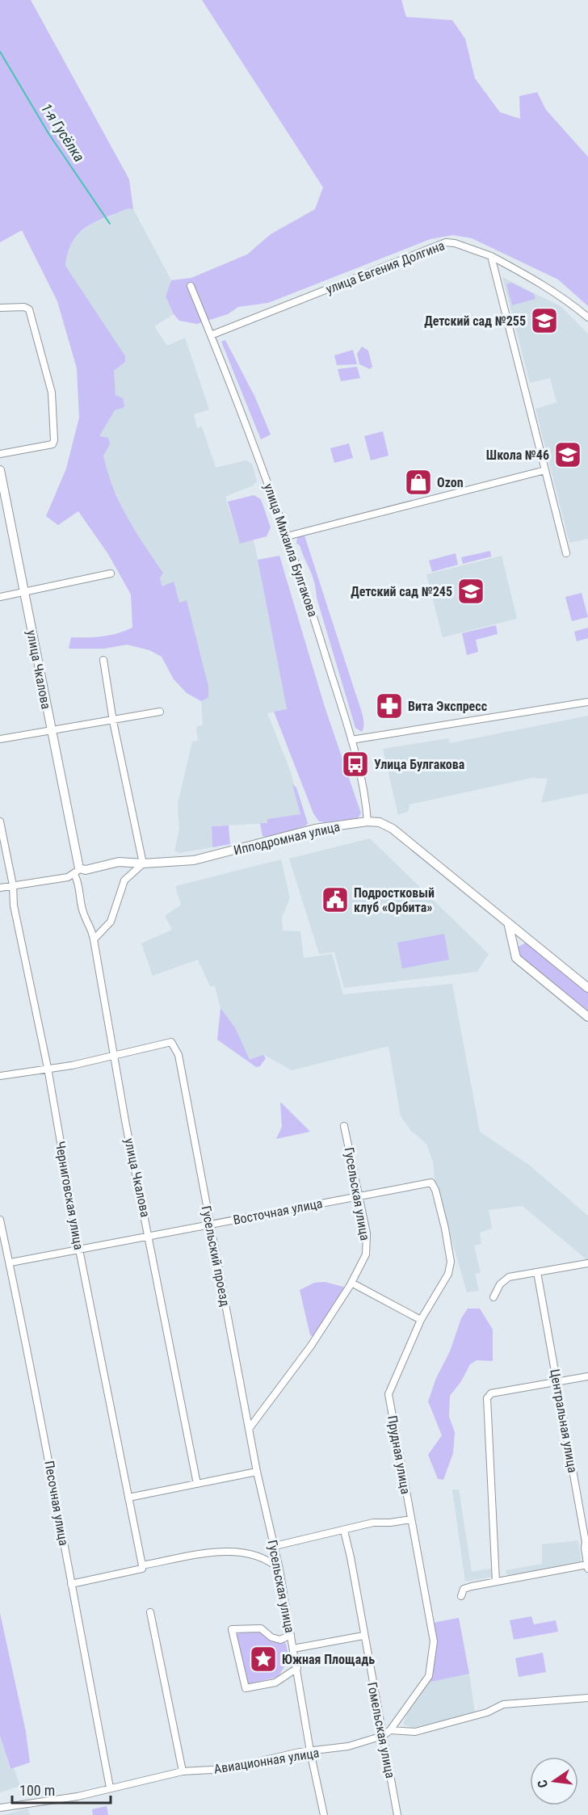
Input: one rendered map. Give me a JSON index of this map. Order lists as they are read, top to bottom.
{
  "streets": {
    "street": [
      "улица Евгения Долгина",
      "улица Михаила Булгакова",
      "улица Чкалова",
      "Ипподромная улица",
      "Гусельская улица",
      "Черниговская улица",
      "Восточная улица",
      "Гусельский проезд",
      "Центральная улица",
      "Прудная улица",
      "Песочная улица",
      "Гомельская улица",
      "Авиационная улица"
    ]
  },
  "crossings": [
    ["улица Евгения Долгина", "улица Михаила Булгакова"],
    ["улица Михаила Булгакова", "Ипподромная улица"],
    ["улица Чкалова", "Ипподромная улица"],
    ["улица Чкалова", "Восточная улица"],
    ["улица Чкалова", "Гусельский проезд"],
    ["Гусельская улица", "Восточная улица"],
    ["Гусельская улица", "Гусельский проезд"],
    ["Гусельская улица", "Авиационная улица"],
    ["Черниговская улица", "Восточная улица"],
    ["Восточная улица", "Гусельский проезд"],
    ["Восточная улица", "Прудная улица"],
    ["Восточная улица", "Песочная улица"],
    ["Прудная улица", "Гомельская улица"],
    ["Прудная улица", "Авиационная улица"],
    ["Песочная улица", "Авиационная улица"],
    ["Гомельская улица", "Авиационная улица"]
  ],
  "water": ["1-я Гусёлка"],
  "places": {
    "school or university": ["Детский сад №255", "Школа №46", "Детский сад №245"],
    "shop": ["Ozon"],
    "pharmacy": ["Вита Экспресс"],
    "bus stop": ["Улица Булгакова"],
    "public building": ["Подростковый клуб «Орбита»"],
    "place": ["Южная Площадь"]
  },
  "scale_bar": "100 m",
  "north": "left"
}
